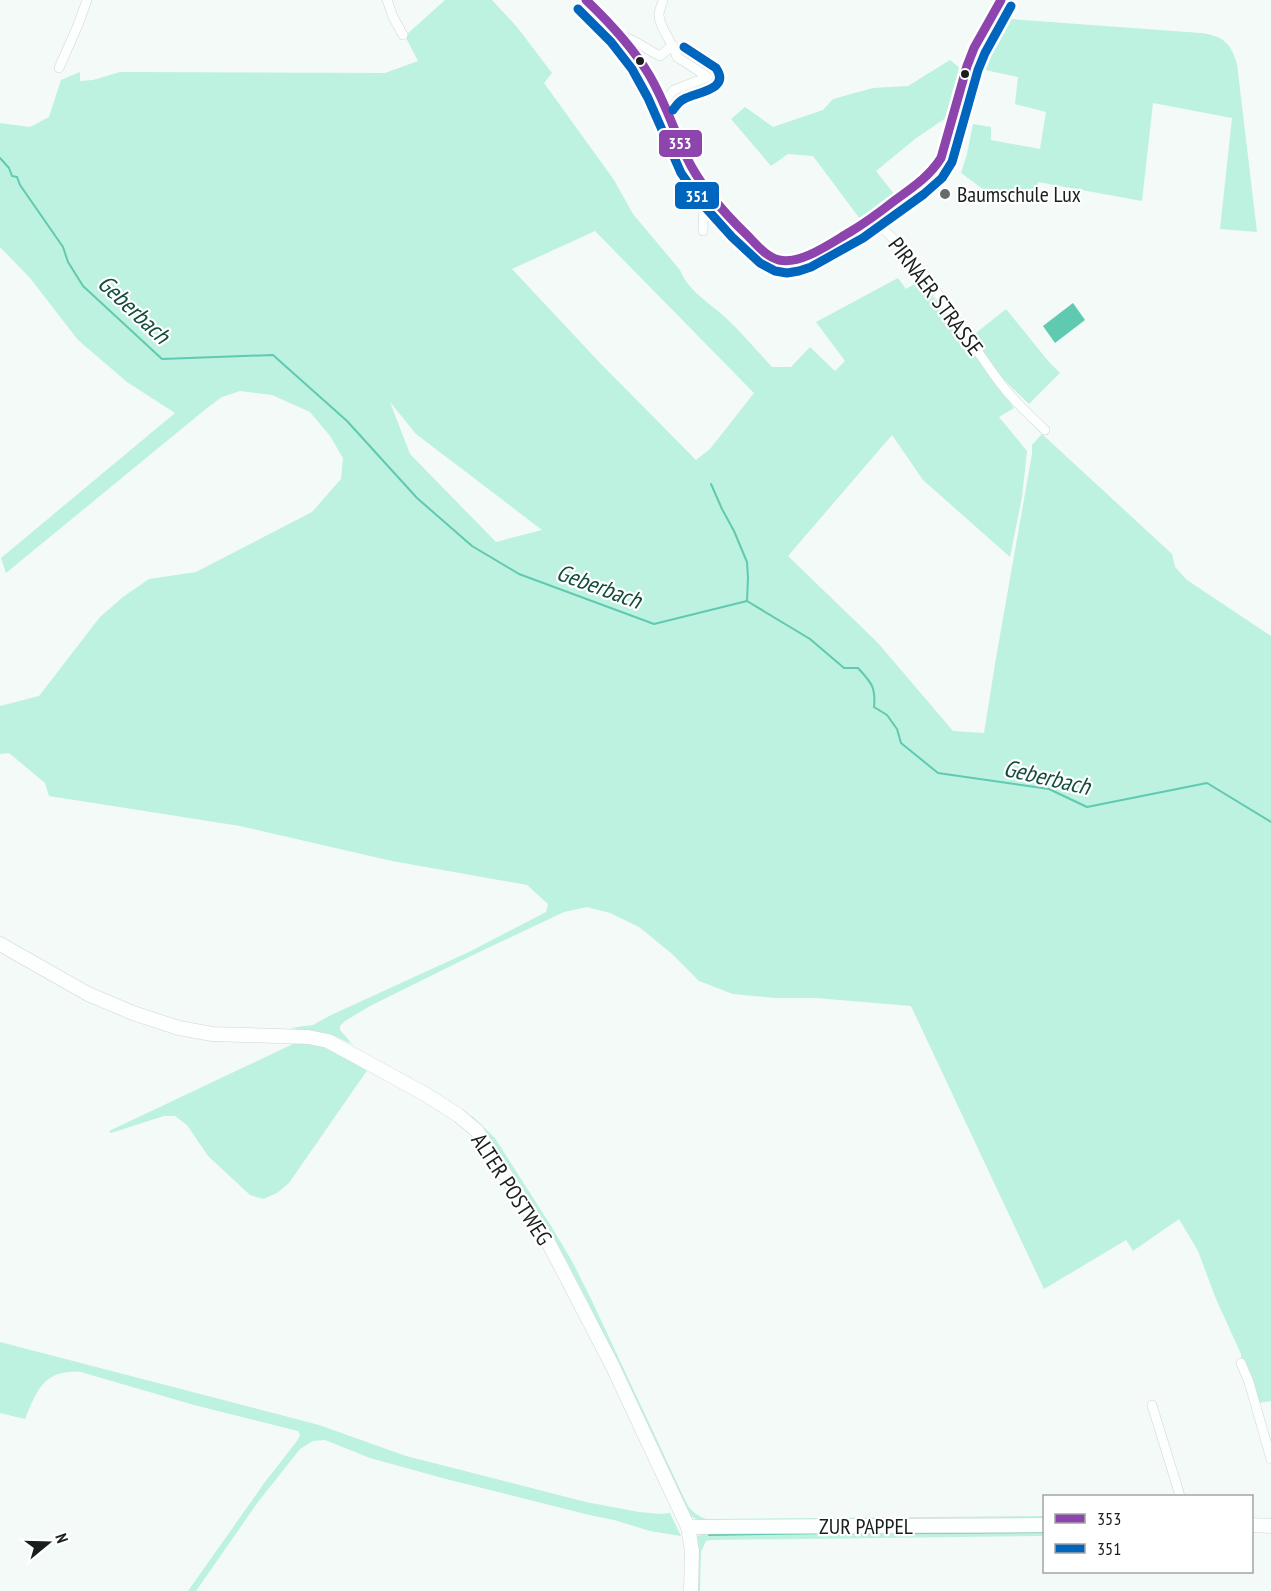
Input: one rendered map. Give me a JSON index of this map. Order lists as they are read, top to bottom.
{
  "streets": {
    "street": ["PIRNAER STRASSE", "ALTER POSTWEG", "ZUR PAPPEL"]
  },
  "crossings": [
    ["ALTER POSTWEG", "ZUR PAPPEL"]
  ],
  "water": ["Geberbach"],
  "places": ["Baumschule Lux"],
  "lines": ["transit line 353", "transit line 351"],
  "legend": ["353", "351"],
  "north": "right"
}
